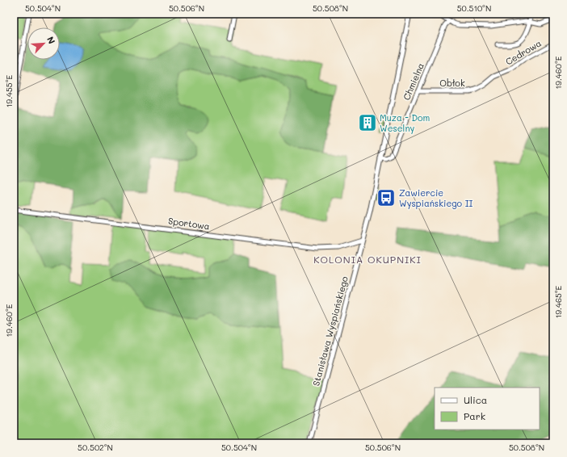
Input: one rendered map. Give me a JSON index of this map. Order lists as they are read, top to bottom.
{
  "streets": {
    "street": [
      "Cedrowa",
      "Chmielna",
      "Obłok",
      "Sportowa",
      "Stanisława Wyspiańskiego"
    ]
  },
  "crossings": [
    ["Cedrowa", "Obłok"],
    ["Chmielna", "Obłok"],
    ["Chmielna", "Stanisława Wyspiańskiego"],
    ["Sportowa", "Stanisława Wyspiańskiego"]
  ],
  "districts": ["KOLONIA OKUPNIKI"],
  "places": {
    "building": ["Muza - Dom Weselny"],
    "bus stop": ["Zawiercie Wyspiańskiego II"]
  },
  "legend": ["Ulica", "Park"],
  "north": "top right",
  "coordinates": [
    "50.504°N",
    "50.506°N",
    "50.508°N",
    "50.510°N",
    "19.460°E",
    "19.455°E",
    "19.465°E",
    "50.502°N"
  ]
}
